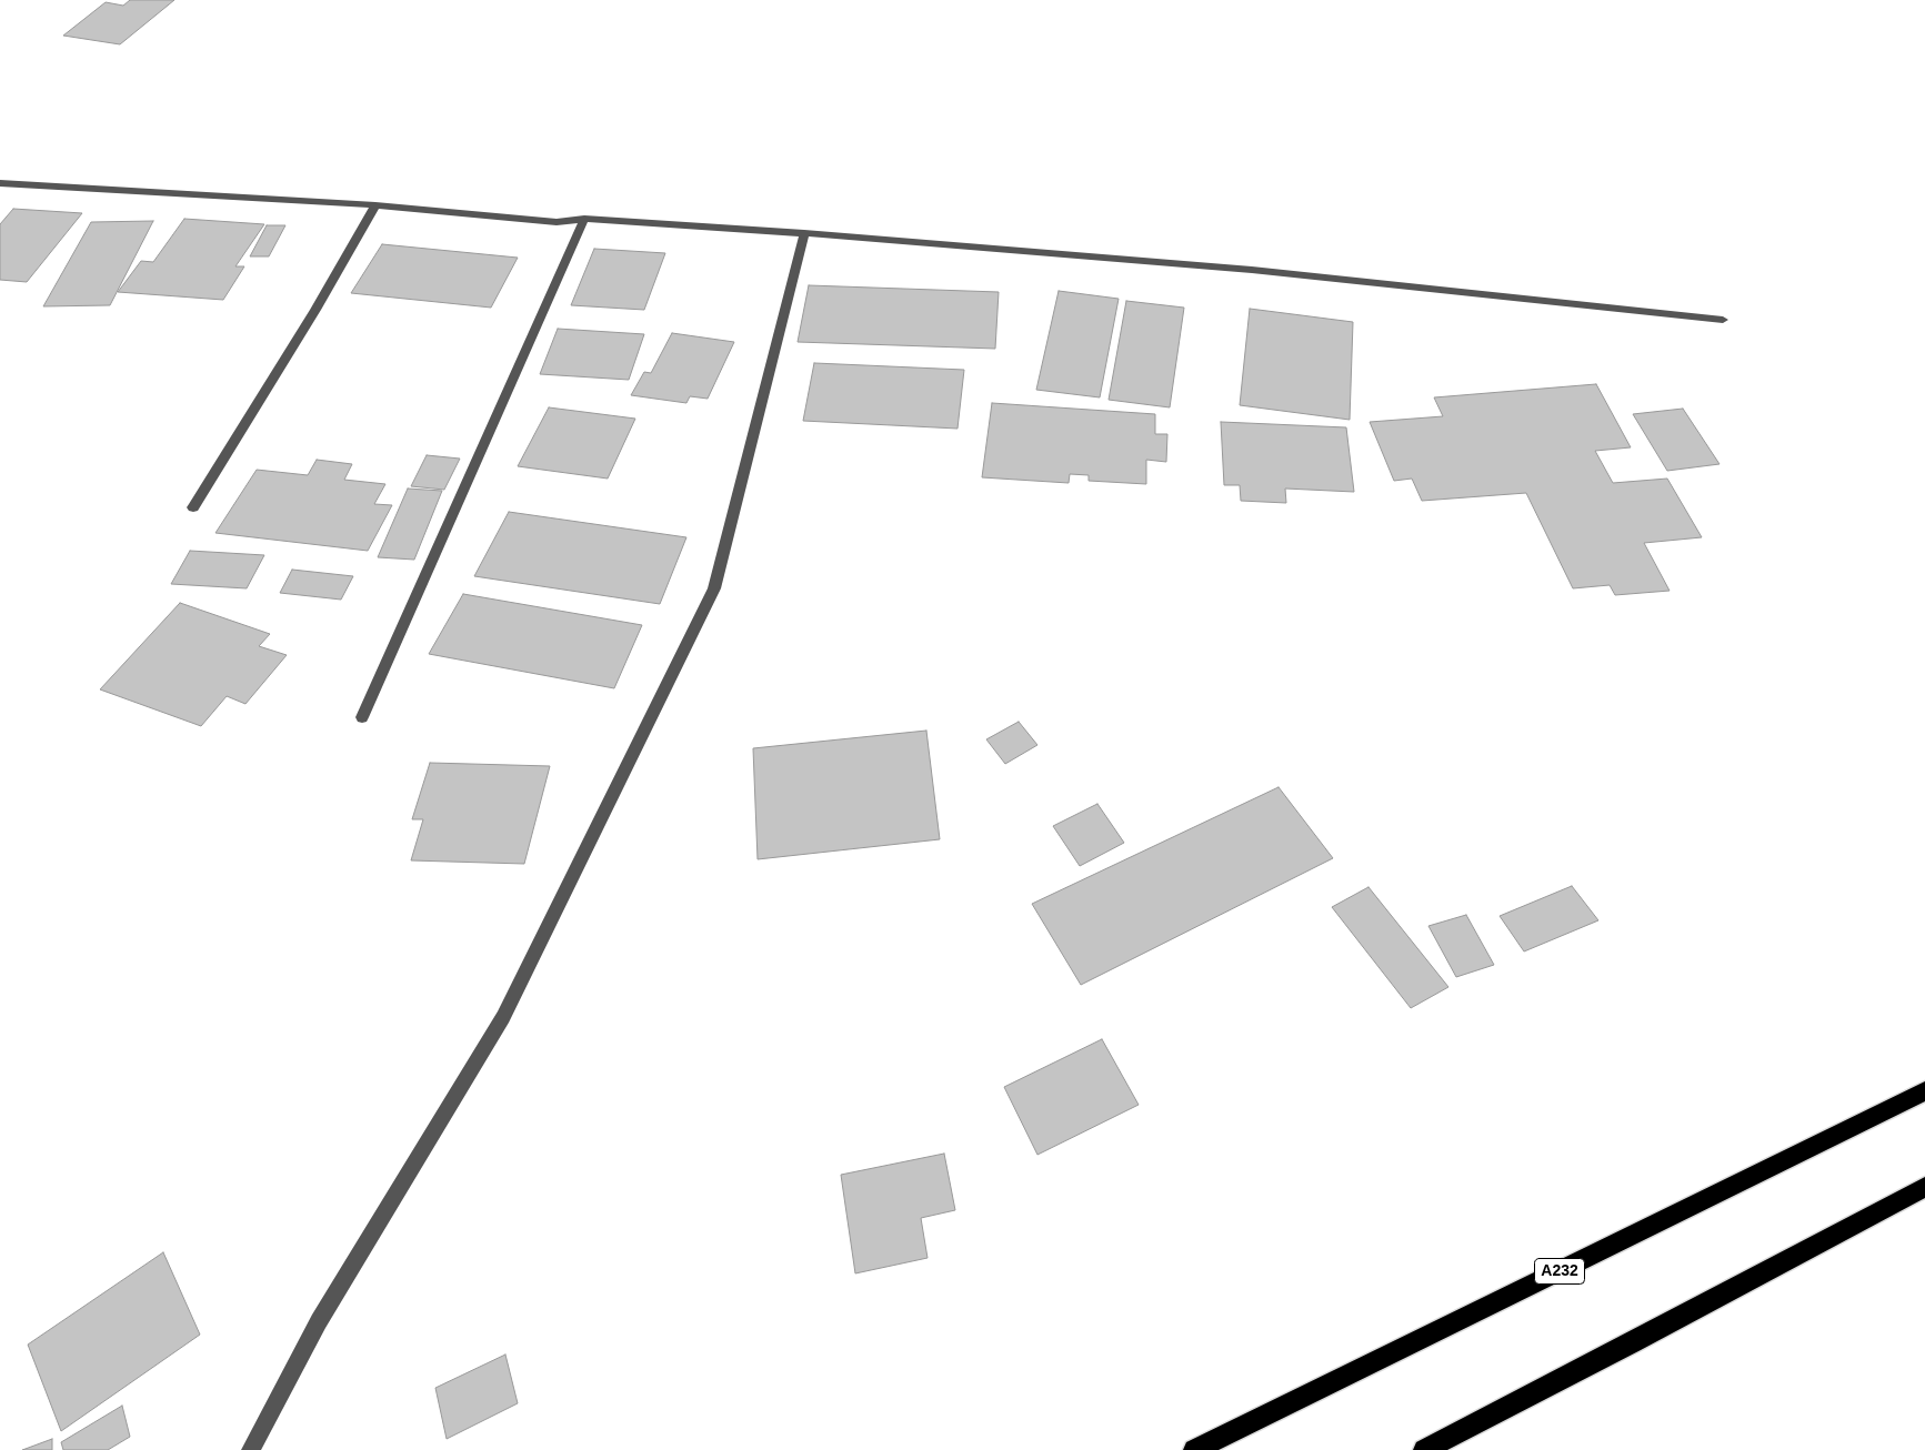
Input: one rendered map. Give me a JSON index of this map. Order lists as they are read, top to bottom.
{
  "streets": {
    "highway": ["A232"]
  }
}
